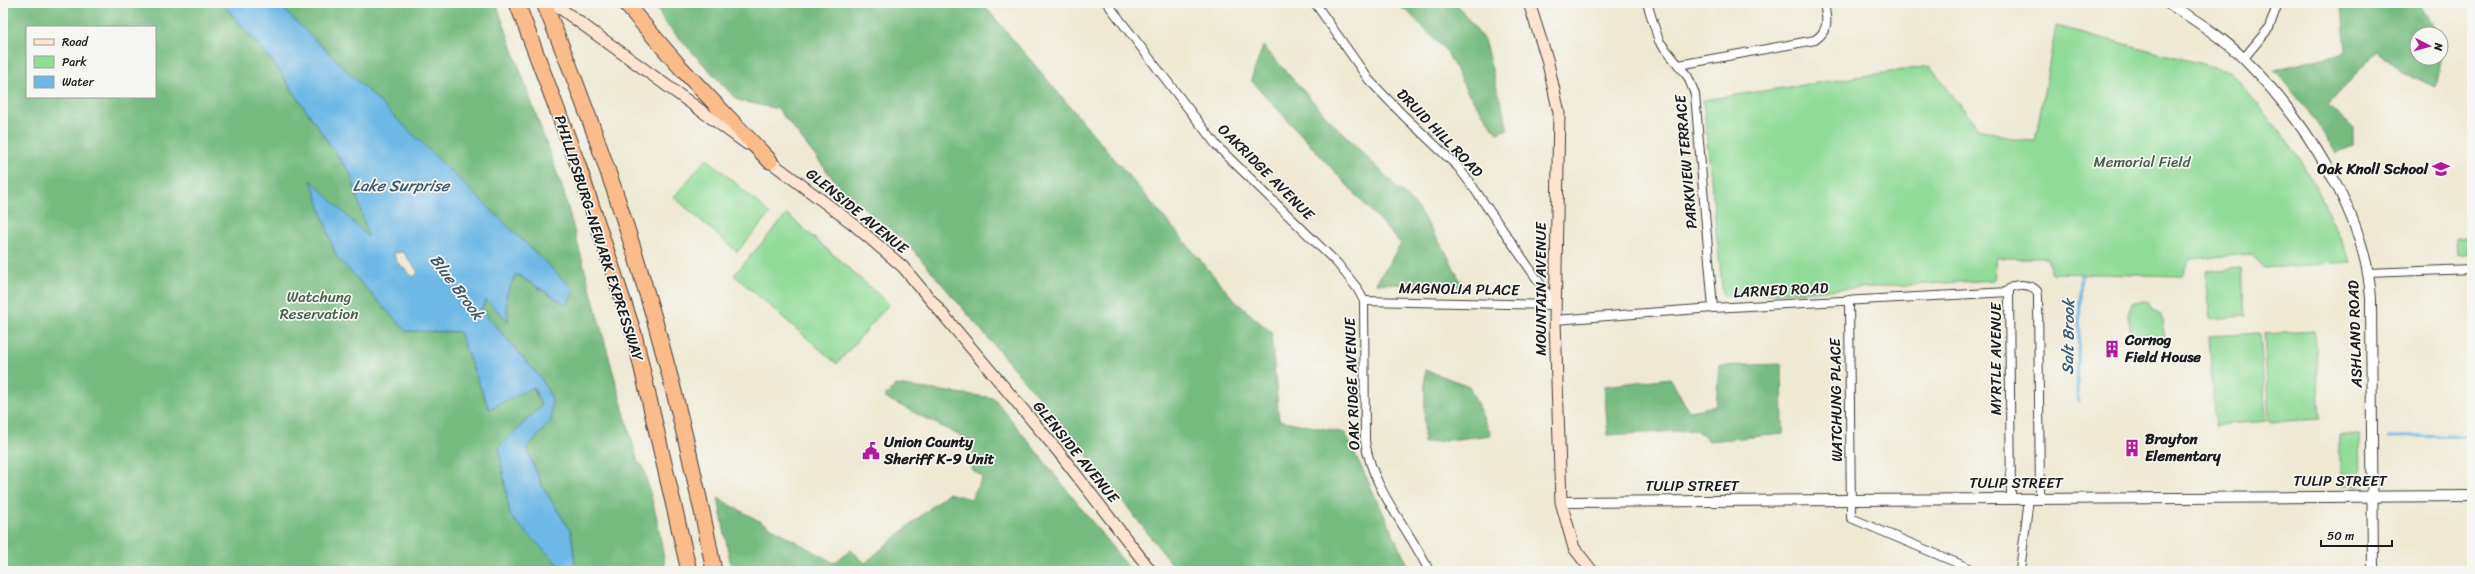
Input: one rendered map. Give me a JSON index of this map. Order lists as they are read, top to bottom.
{
  "streets": {
    "highway": ["PHILLIPSBURG-NEWARK EXPRESSWAY"],
    "main road": ["GLENSIDE AVENUE", "MOUNTAIN AVENUE"],
    "street": [
      "DRUID HILL ROAD",
      "PARKVIEW TERRACE",
      "OAKRIDGE AVENUE",
      "MAGNOLIA PLACE",
      "LARNED ROAD",
      "ASHLAND ROAD",
      "MYRTLE AVENUE",
      "OAK RIDGE AVENUE",
      "WATCHUNG PLACE",
      "TULIP STREET"
    ]
  },
  "crossings": [
    ["DRUID HILL ROAD", "MAGNOLIA PLACE"],
    ["DRUID HILL ROAD", "MOUNTAIN AVENUE"],
    ["PARKVIEW TERRACE", "LARNED ROAD"],
    ["OAKRIDGE AVENUE", "MAGNOLIA PLACE"],
    ["OAKRIDGE AVENUE", "OAK RIDGE AVENUE"],
    ["MAGNOLIA PLACE", "MOUNTAIN AVENUE"],
    ["MAGNOLIA PLACE", "OAK RIDGE AVENUE"],
    ["MOUNTAIN AVENUE", "LARNED ROAD"],
    ["MOUNTAIN AVENUE", "TULIP STREET"],
    ["LARNED ROAD", "MYRTLE AVENUE"],
    ["LARNED ROAD", "WATCHUNG PLACE"],
    ["ASHLAND ROAD", "TULIP STREET"],
    ["MYRTLE AVENUE", "TULIP STREET"],
    ["WATCHUNG PLACE", "TULIP STREET"]
  ],
  "water": ["Lake Surprise", "Blue Brook", "Salt Brook"],
  "parks": ["Memorial Field", "Watchung Reservation"],
  "places": {
    "school or university": ["Oak Knoll School"],
    "building": ["Cornog Field House", "Brayton Elementary"],
    "public building": ["Union County Sheriff K-9 Unit"]
  },
  "legend": ["Road", "Park", "Water"],
  "scale_bar": "50 m",
  "north": "right"
}
